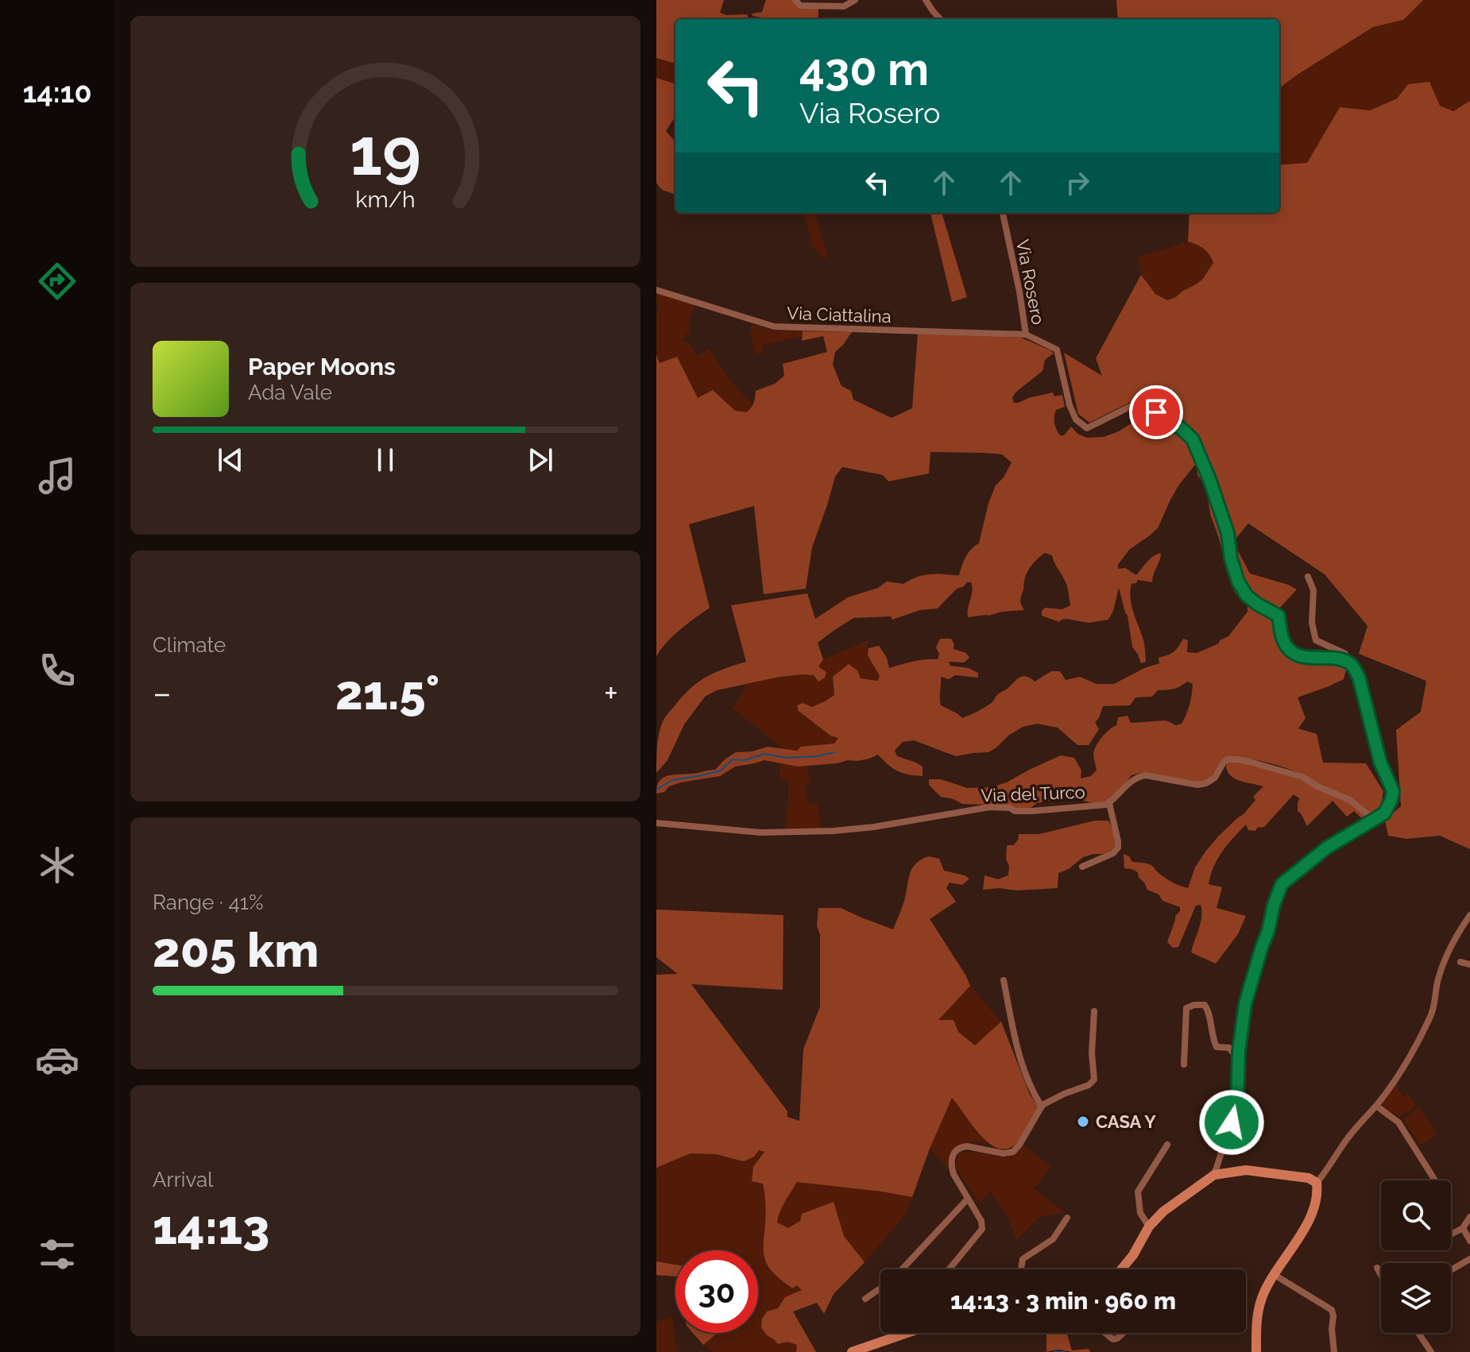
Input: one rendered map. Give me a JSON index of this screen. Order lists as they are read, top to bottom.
{
  "streets": {
    "street": ["Via Rosero", "Via Ciattalina", "Via del Turco"]
  },
  "crossings": [
    ["Via Rosero", "Via Ciattalina"]
  ],
  "places": ["CASA Y"],
  "page": {
    "tabs": "14:10",
    "turn": ["430 m", "Via Rosero"],
    "song": ["Paper Moons", "Ada Vale"],
    "tile": [
      "Climate",
      ["Range · 41%", "205 km"],
      ["Arrival", "14:13"]
    ],
    "heat": ["−", "21.5°", "+"],
    "limit": "30",
    "trip": "14:13 · 3 min · 960 m",
    "gauge": ["19", "km/h"]
  }
}
